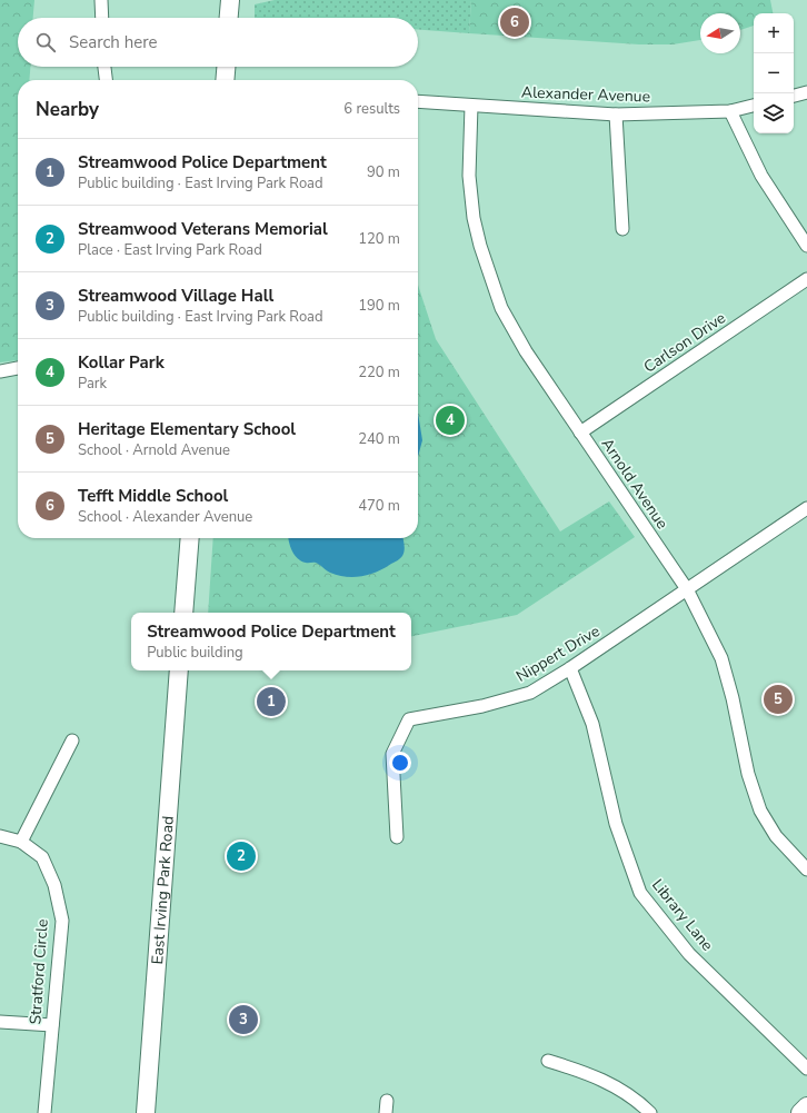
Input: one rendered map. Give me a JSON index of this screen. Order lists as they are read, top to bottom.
{
  "streets": {
    "main road": ["East Irving Park Road"],
    "street": [
      "Alexander Avenue",
      "Carlson Drive",
      "Arnold Avenue",
      "Nippert Drive",
      "Library Lane",
      "Stratford Circle"
    ]
  },
  "crossings": [
    ["Alexander Avenue", "Arnold Avenue"],
    ["Carlson Drive", "Arnold Avenue"],
    ["Arnold Avenue", "Nippert Drive"],
    ["Nippert Drive", "Library Lane"]
  ],
  "north": "left",
  "page": {
    "pins": [
      "6",
      "4",
      "5",
      "1",
      "2",
      "3"
    ],
    "map_buttons": ["+", "−"],
    "search": "Search here",
    "heading": ["Nearby", "6 results"],
    "list": [
      {
        "mark": "1",
        "name": "Streamwood Police Department",
        "note": "Public building · East Irving Park Road",
        "value": "90 m"
      },
      {
        "mark": "2",
        "name": "Streamwood Veterans Memorial",
        "note": "Place · East Irving Park Road",
        "value": "120 m"
      },
      {
        "mark": "3",
        "name": "Streamwood Village Hall",
        "note": "Public building · East Irving Park Road",
        "value": "190 m"
      },
      {
        "mark": "4",
        "name": "Kollar Park",
        "note": "Park",
        "value": "220 m"
      },
      {
        "mark": "5",
        "name": "Heritage Elementary School",
        "note": "School · Arnold Avenue",
        "value": "240 m"
      },
      {
        "mark": "6",
        "name": "Tefft Middle School",
        "note": "School · Alexander Avenue",
        "value": "470 m"
      }
    ],
    "popup": ["Streamwood Police Department", "Public building"]
  }
}
